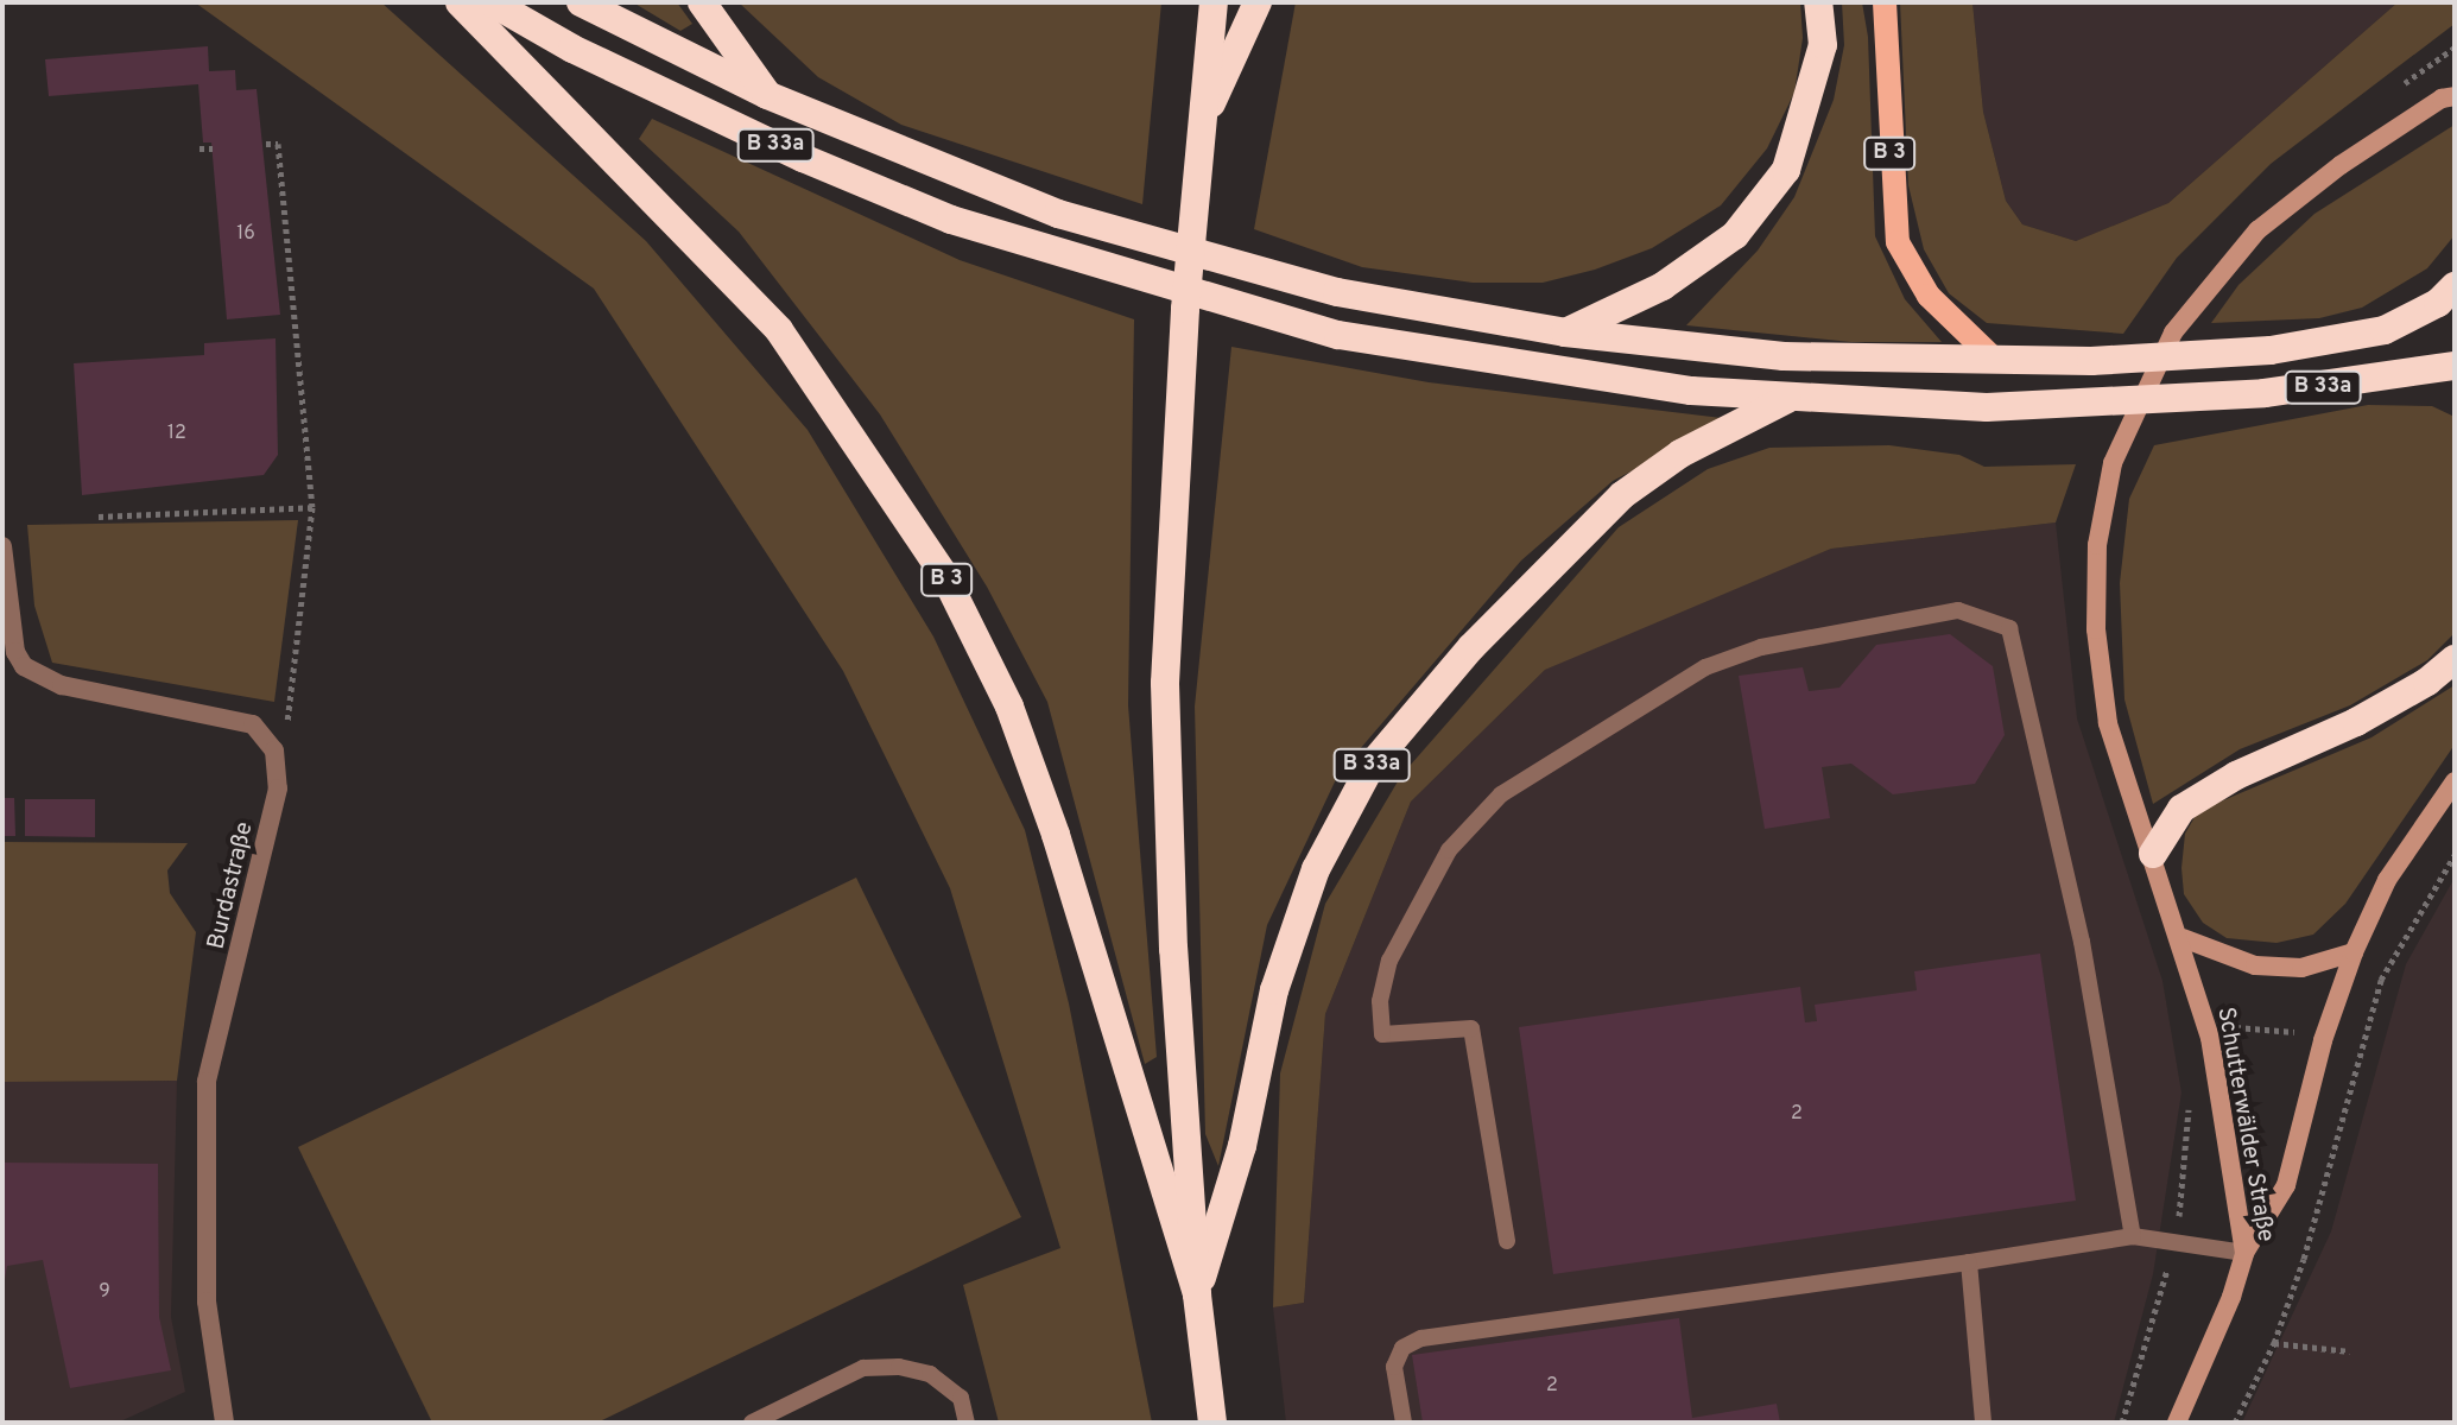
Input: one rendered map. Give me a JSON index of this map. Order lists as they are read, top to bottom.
{
  "streets": {
    "highway": ["B 33a", "B 3"],
    "main road": ["Schutterwälder Straße"],
    "street": ["Burdastraße"]
  },
  "crossings": [
    ["B 33a", "B 3"]
  ],
  "house_numbers": [
    "16",
    "12",
    "2",
    "9",
    "2"
  ]
}
